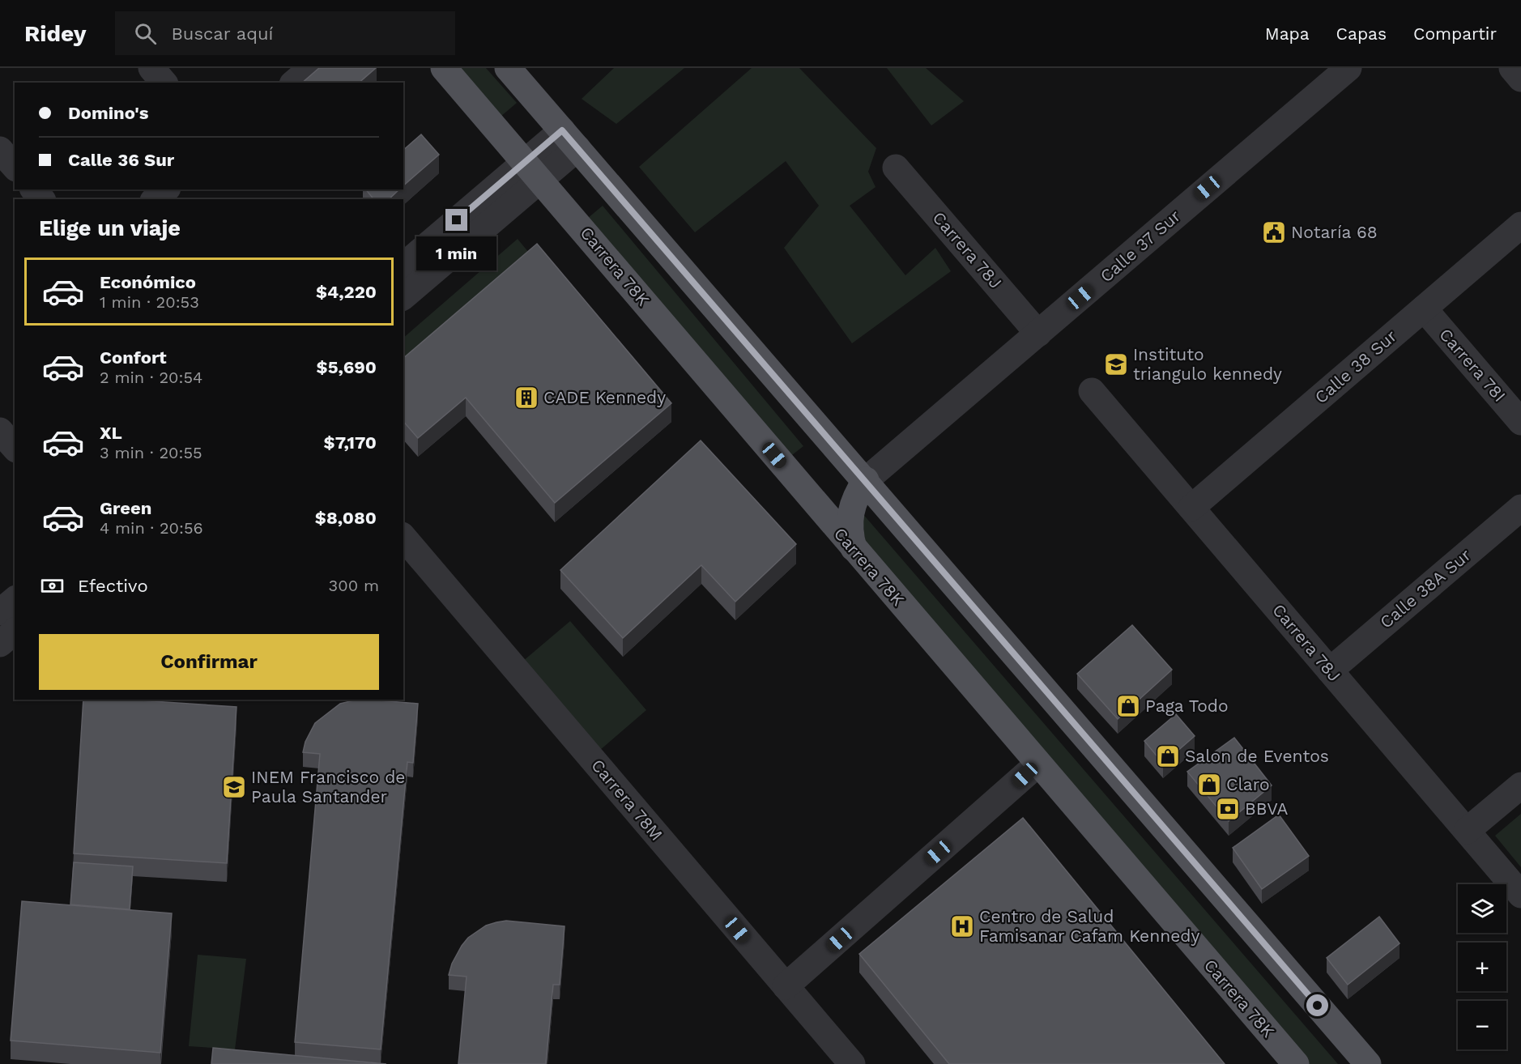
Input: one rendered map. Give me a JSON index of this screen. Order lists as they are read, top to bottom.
{
  "streets": {
    "main road": ["Carrera 78K"],
    "street": [
      "Calle 37 Sur",
      "Carrera 78J",
      "Carrera 78I",
      "Calle 38 Sur",
      "Calle 38A Sur",
      "Carrera 78M"
    ]
  },
  "crossings": [
    ["Calle 37 Sur", "Carrera 78J"],
    ["Carrera 78J", "Calle 38 Sur"],
    ["Carrera 78J", "Calle 38A Sur"],
    ["Carrera 78I", "Calle 38 Sur"]
  ],
  "places": {
    "public building": ["Notaría 68"],
    "school or university": ["Instituto triangulo kennedy", "INEM Francisco de Paula Santander"],
    "building": ["CADE Kennedy"],
    "shop": ["Paga Todo", "Salon de Eventos", "Claro"],
    "bank": ["BBVA"],
    "hospital": ["Centro de Salud Famisanar Cafam Kennedy"]
  },
  "page": {
    "header": "Ridey",
    "search": "Buscar aquí",
    "nav": ["Mapa", "Capas", "Compartir"],
    "banner": ["Domino's", "Calle 36 Sur"],
    "heading": "Elige un viaje",
    "bubble": "1 min",
    "list": [
      {
        "name": "Económico",
        "note": "1 min · 20:53",
        "value": "$4,220"
      },
      {
        "name": "Confort",
        "note": "2 min · 20:54",
        "value": "$5,690"
      },
      {
        "name": "XL",
        "note": "3 min · 20:55",
        "value": "$7,170"
      },
      {
        "name": "Green",
        "note": "4 min · 20:56",
        "value": "$8,080"
      }
    ],
    "pay": ["Efectivo", "300 m"],
    "buttons": "Confirmar",
    "map_buttons": ["+", "−"]
  }
}
